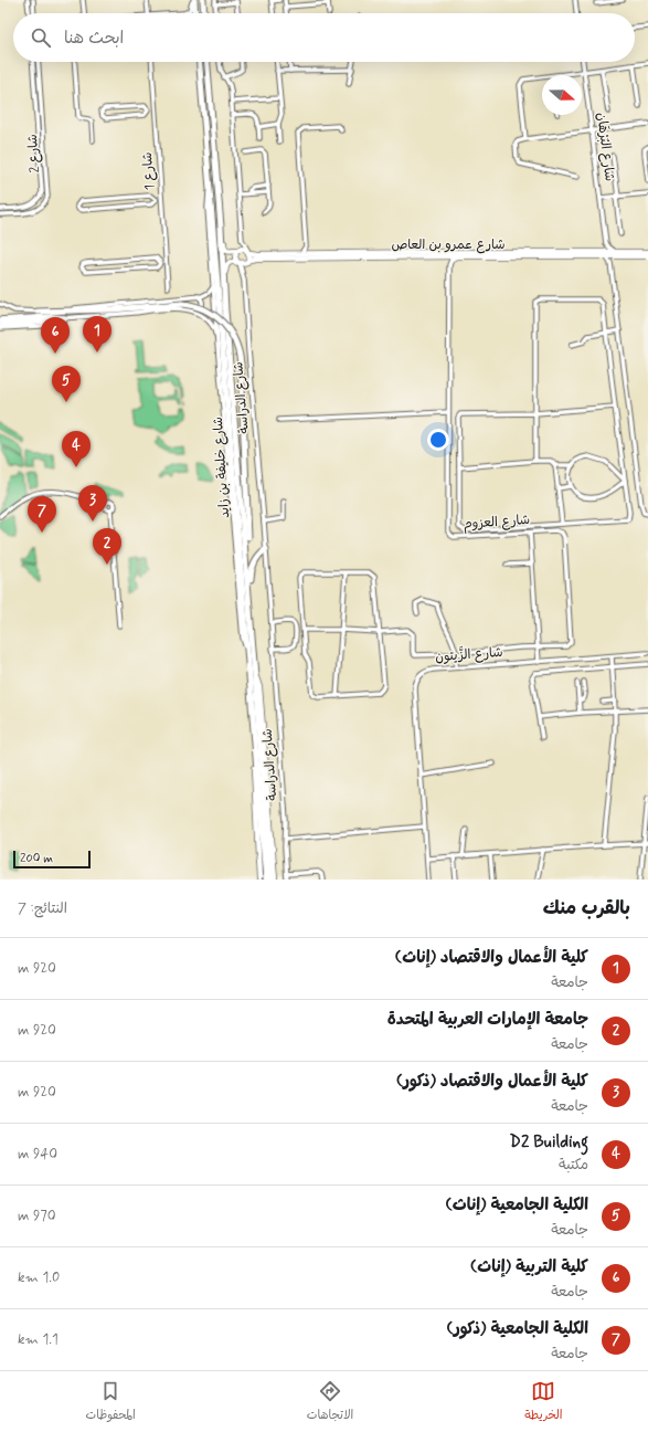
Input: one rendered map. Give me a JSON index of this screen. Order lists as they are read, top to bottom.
{
  "streets": {
    "highway": ["شارع خليفة بن زايد"],
    "main road": ["شارع عمرو بن العاص"],
    "street": [
      "شارع البُرْهَان",
      "شارع 2",
      "شارع 1",
      "شارع الدراسة",
      "شارع العزوم",
      "شارع الزَّيتون"
    ]
  },
  "scale_bar": "200 m",
  "north": "right",
  "page": {
    "search": "ابحث هنا",
    "pins": [
      "1",
      "6",
      "5",
      "4",
      "3",
      "7",
      "2"
    ],
    "scale": "200 m",
    "heading": ["بالقرب منك", "النتائج: 7"],
    "list": [
      {
        "mark": "1",
        "name": "كلية الأعمال والاقتصاد (إناث)",
        "note": "جامعة",
        "value": "920 m"
      },
      {
        "mark": "2",
        "name": "جامعة الإمارات العربية المتحدة",
        "note": "جامعة",
        "value": "920 m"
      },
      {
        "mark": "3",
        "name": "كلية الأعمال والاقتصاد (ذكور)",
        "note": "جامعة",
        "value": "920 m"
      },
      {
        "mark": "4",
        "name": "D2 Building",
        "note": "مكتبة",
        "value": "940 m"
      },
      {
        "mark": "5",
        "name": "الكلية الجامعية (إناث)",
        "note": "جامعة",
        "value": "970 m"
      },
      {
        "mark": "6",
        "name": "كلية التربية (إناث)",
        "note": "جامعة",
        "value": "1.0 km"
      },
      {
        "mark": "7",
        "name": "الكلية الجامعية (ذكور)",
        "note": "جامعة",
        "value": "1.1 km"
      }
    ],
    "nav": ["الخريطة", "الاتجاهات", "المحفوظات"]
  }
}
